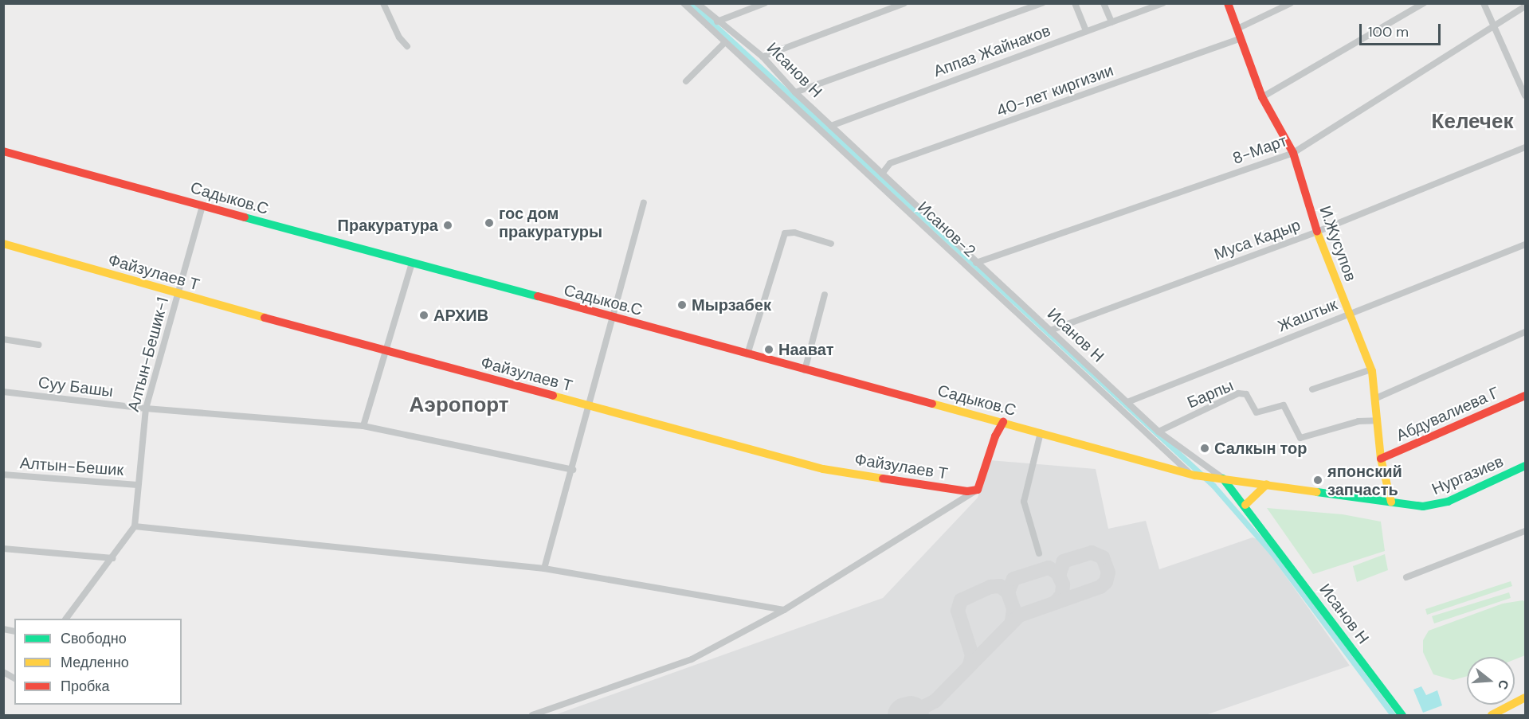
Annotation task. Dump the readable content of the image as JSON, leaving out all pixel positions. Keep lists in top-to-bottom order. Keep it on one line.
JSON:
{"streets":{"street":["Аппаз Жайнаков","Исанов Н","40-лет киргизии","8-Март","Садыков.С","Исанов-2","Муса Кадыр","И.Жусупов","Файзулаев Т","Жаштык","Алтын-Бешик-1","Суу Башы","Барпы","Абдувалиева Г","Алтын-Бешик","Нургазиев"]},"crossings":[["Аппаз Жайнаков","Исанов Н"],["Исанов Н","40-лет киргизии"],["Исанов Н","8-Март"],["Исанов Н","Садыков.С"],["Исанов Н","Муса Кадыр"],["Исанов Н","Жаштык"],["Исанов Н","Барпы"],["40-лет киргизии","И.Жусупов"],["8-Март","И.Жусупов"],["Садыков.С","Исанов-2"],["Садыков.С","Алтын-Бешик-1"],["Муса Кадыр","И.Жусупов"],["И.Жусупов","Жаштык"],["И.Жусупов","Барпы"],["И.Жусупов","Абдувалиева Г"],["И.Жусупов","Нургазиев"],["Файзулаев Т","Алтын-Бешик-1"],["Алтын-Бешик-1","Суу Башы"],["Алтын-Бешик-1","Алтын-Бешик"]],"districts":["Келечек","Аэропорт"],"places":["гос дом пракуратуры","Пракуратура","Мырзабек","АРХИВ","Наават","Салкын тор","японский запчасть"],"legend":["Свободно","Медленно","Пробка"],"scale_bar":"100 m","north":"right"}
